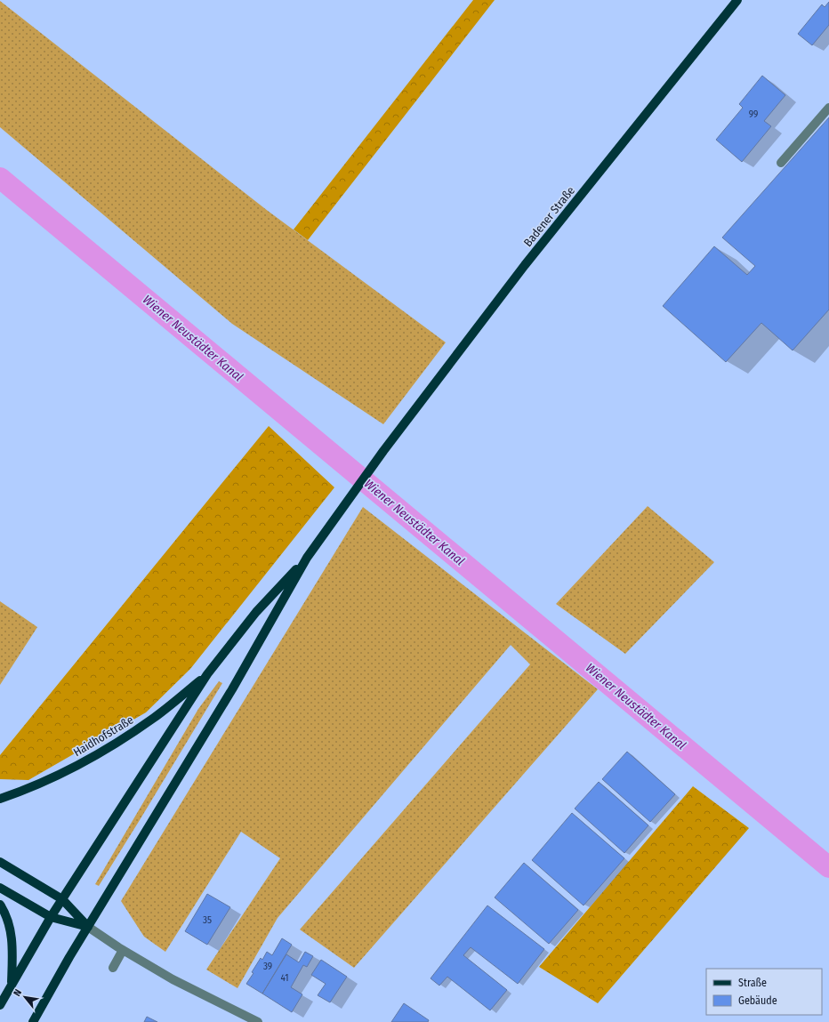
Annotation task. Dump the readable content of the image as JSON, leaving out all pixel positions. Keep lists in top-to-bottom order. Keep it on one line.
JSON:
{"streets":{"main road":["Badener Straße","Haidhofstraße"]},"water":["Wiener Neustädter Kanal"],"house_numbers":["99","35","39","41"],"legend":["Straße","Gebäude"],"north":"top left"}
